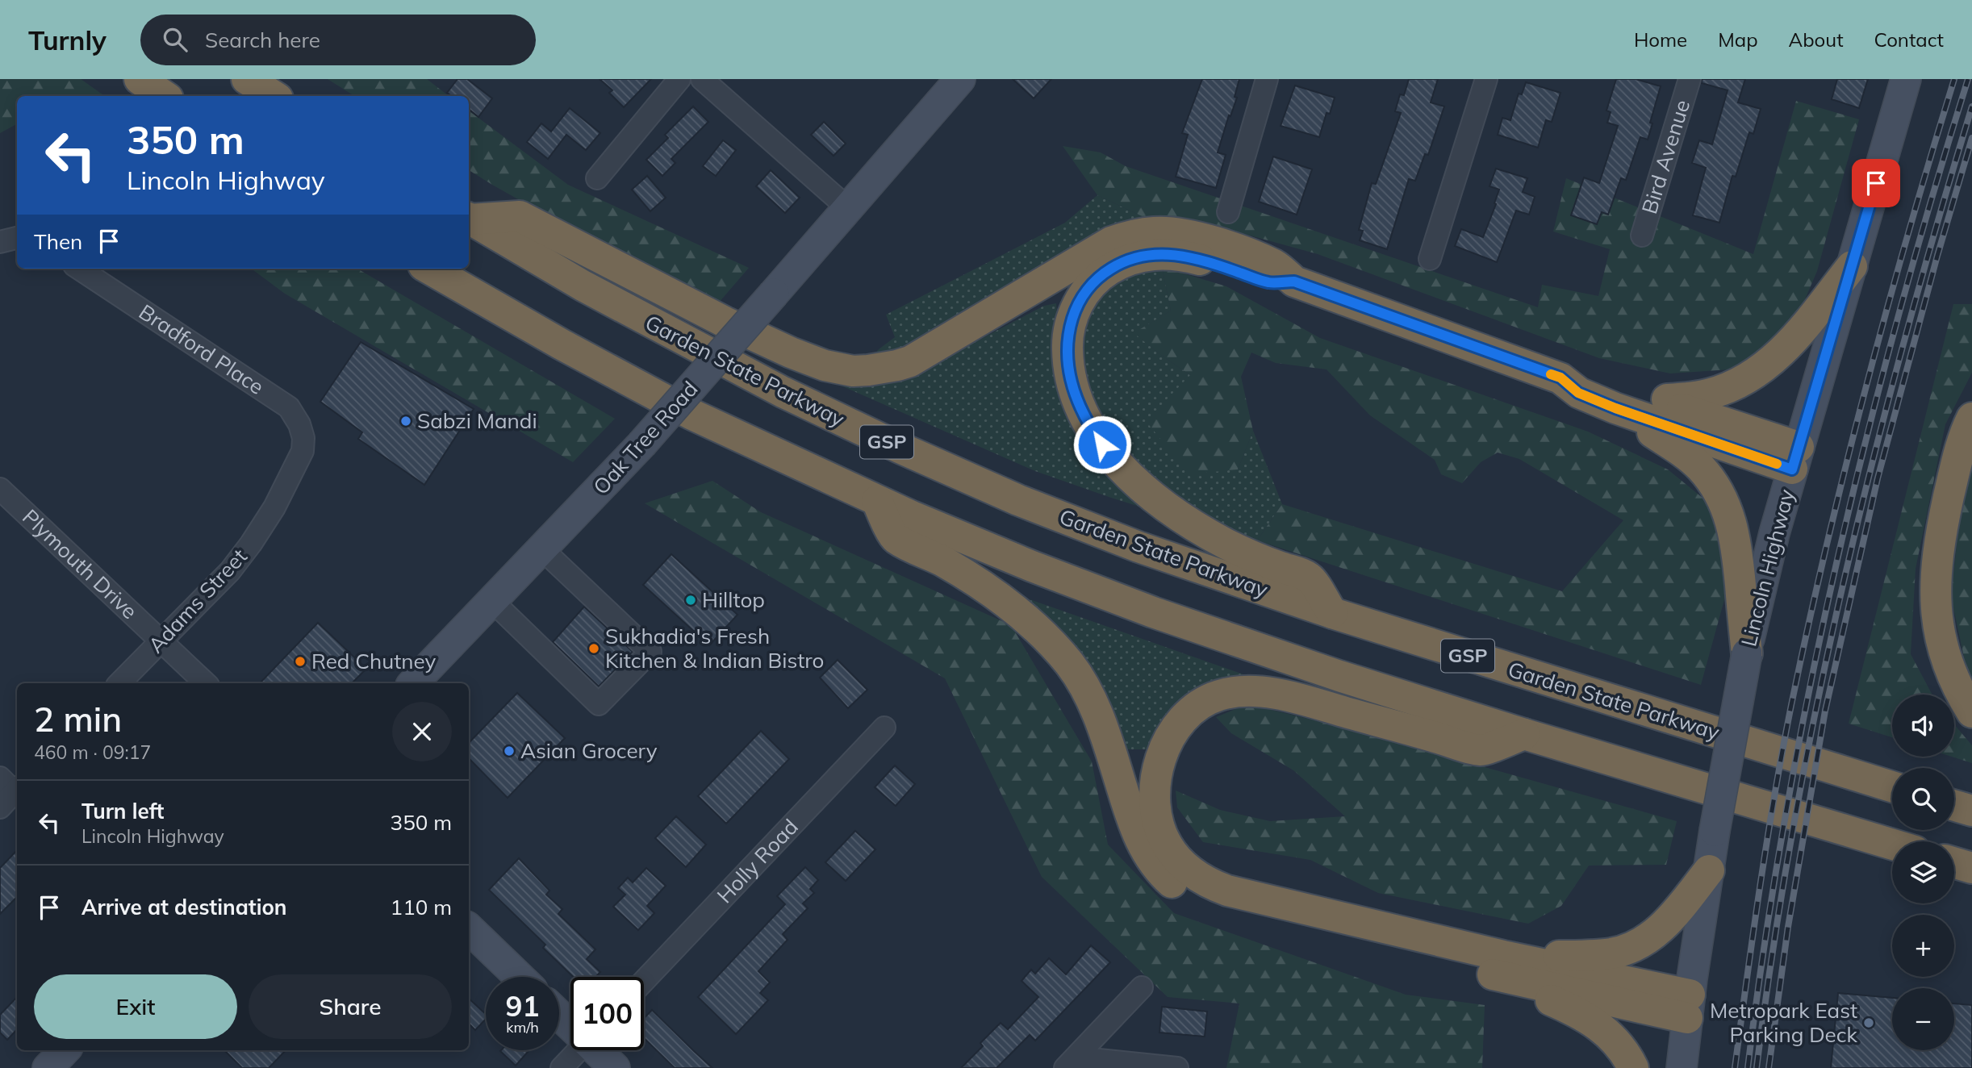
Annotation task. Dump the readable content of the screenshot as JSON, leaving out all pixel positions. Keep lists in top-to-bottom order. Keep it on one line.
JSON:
{"streets":{"highway":["Garden State Parkway","GSP"],"street":["Bird Avenue","Bradford Place","Oak Tree Road","Plymouth Drive","Lincoln Highway","Adams Street","Holly Road"]},"crossings":[["Bradford Place","Adams Street"],["Plymouth Drive","Adams Street"]],"places":["Sabzi Mandi","Hilltop","Sukhadia's Fresh Kitchen & Indian Bistro","Red Chutney","Asian Grocery","Metropark East Parking Deck"],"page":{"header":"Turnly","search":"Search here","nav":["Home","Map","About","Contact"],"turn":["350 m","Lincoln Highway"],"then":"Then","heading":["2 min","460 m · 09:17"],"map_buttons":["+","−"],"list":[{"name":"Turn left","note":"Lincoln Highway","value":"350 m"},{"name":"Arrive at destination","value":"110 m"}],"buttons":["Exit","Share"],"speed":"91 km/h","limit":"100"}}
